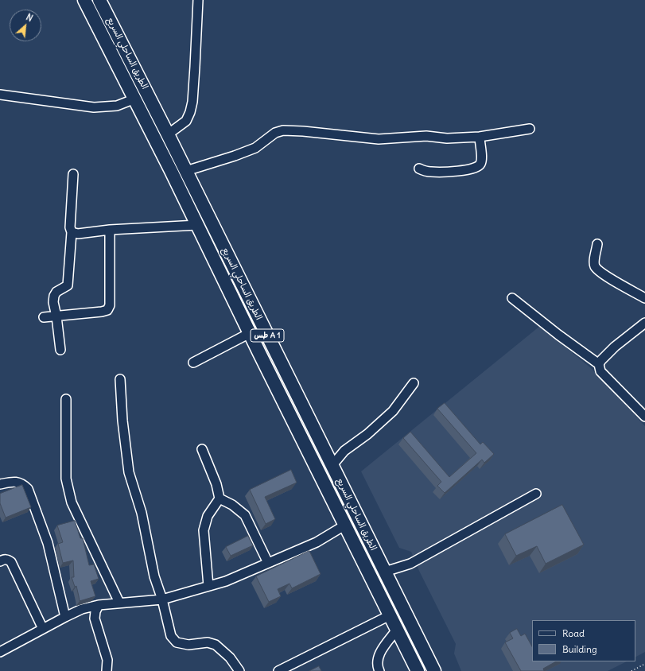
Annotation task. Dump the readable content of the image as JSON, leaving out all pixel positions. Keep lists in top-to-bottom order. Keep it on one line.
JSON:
{"streets":{"highway":["الطريق الساحلي السريع","طس A 1"]},"legend":["Road","Building"],"north":"top right"}
